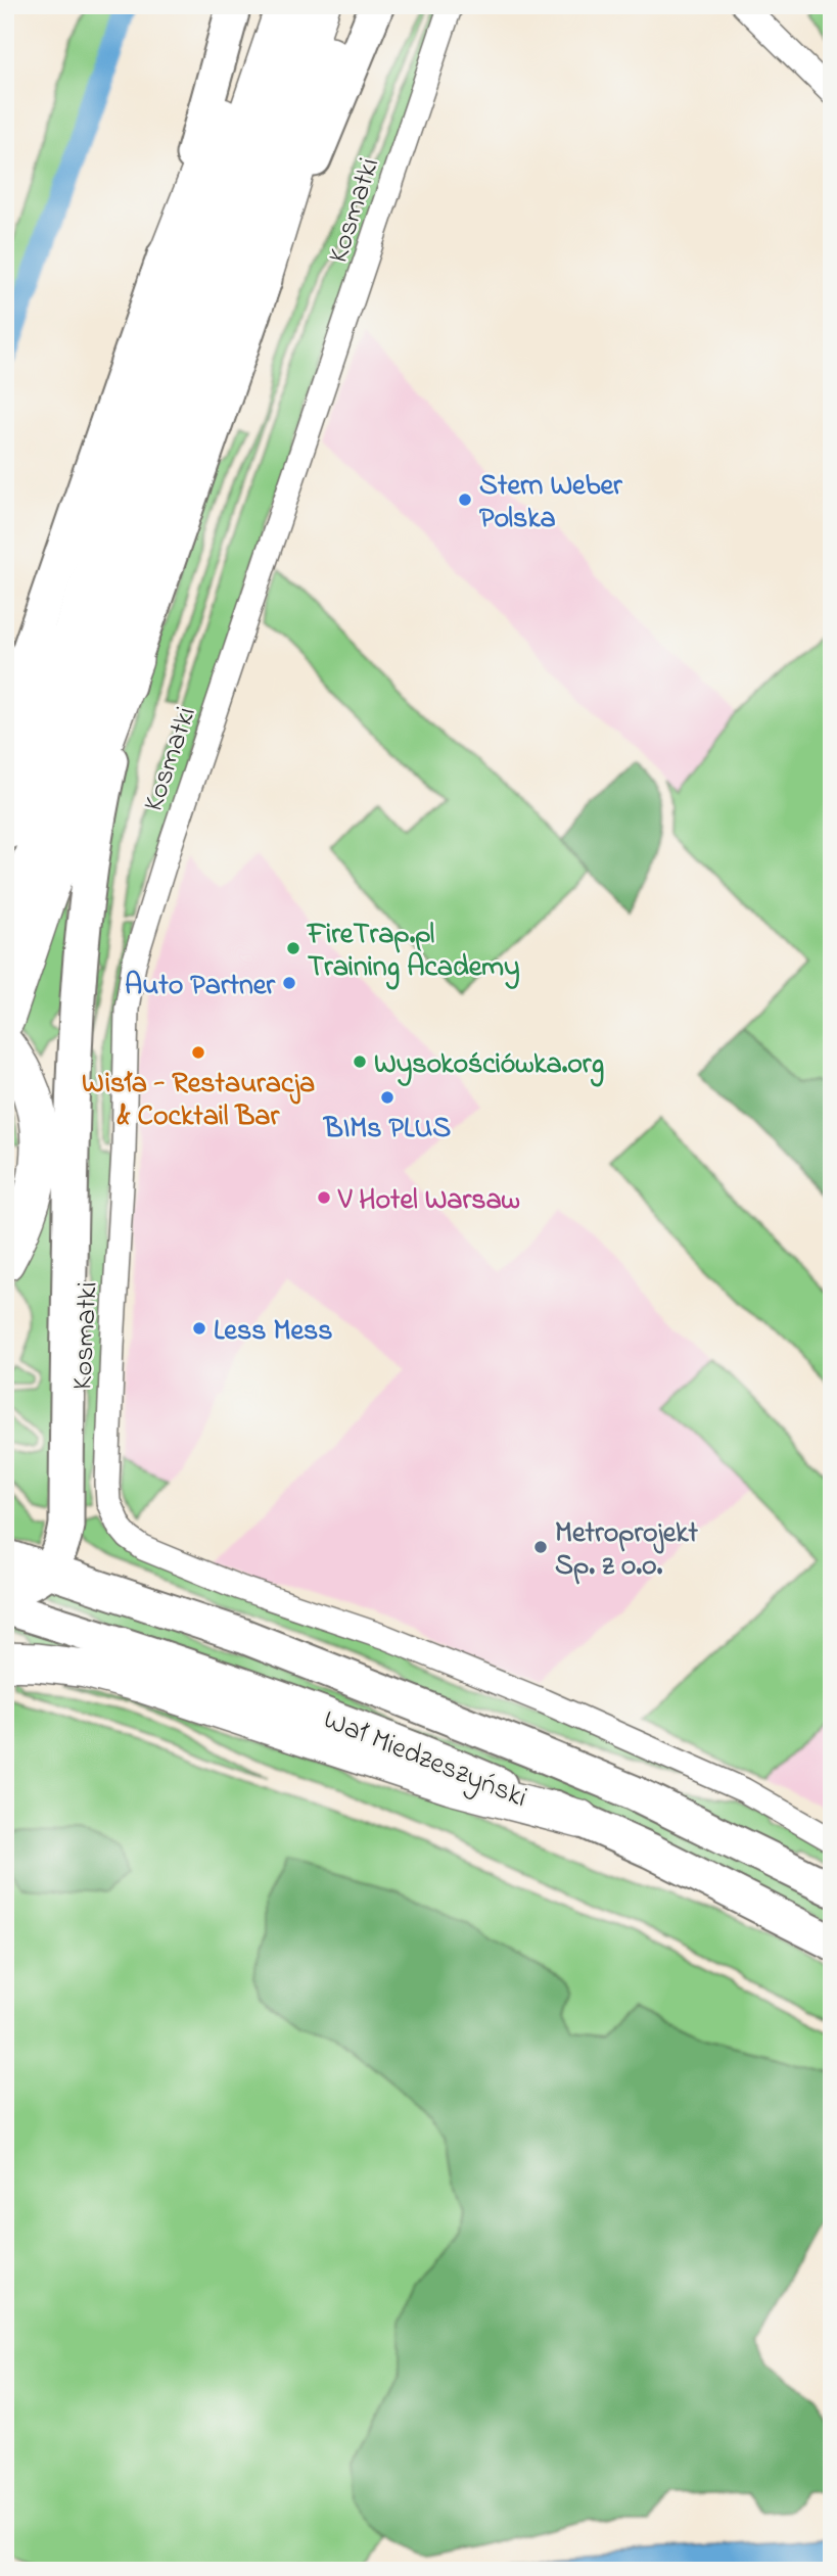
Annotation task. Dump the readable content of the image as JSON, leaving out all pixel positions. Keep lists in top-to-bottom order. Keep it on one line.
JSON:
{"streets":{"main road":["Wał Miedzeszyński"],"street":["Kosmatki"]},"places":["Stern Weber Polska","FireTrap.pl Training Academy","Auto Partner","Wisła - Restauracja & Cocktail Bar","Wysokościówka.org","BIMs PLUS","V Hotel Warsaw","Less Mess","Metroprojekt Sp. z o.o."]}
